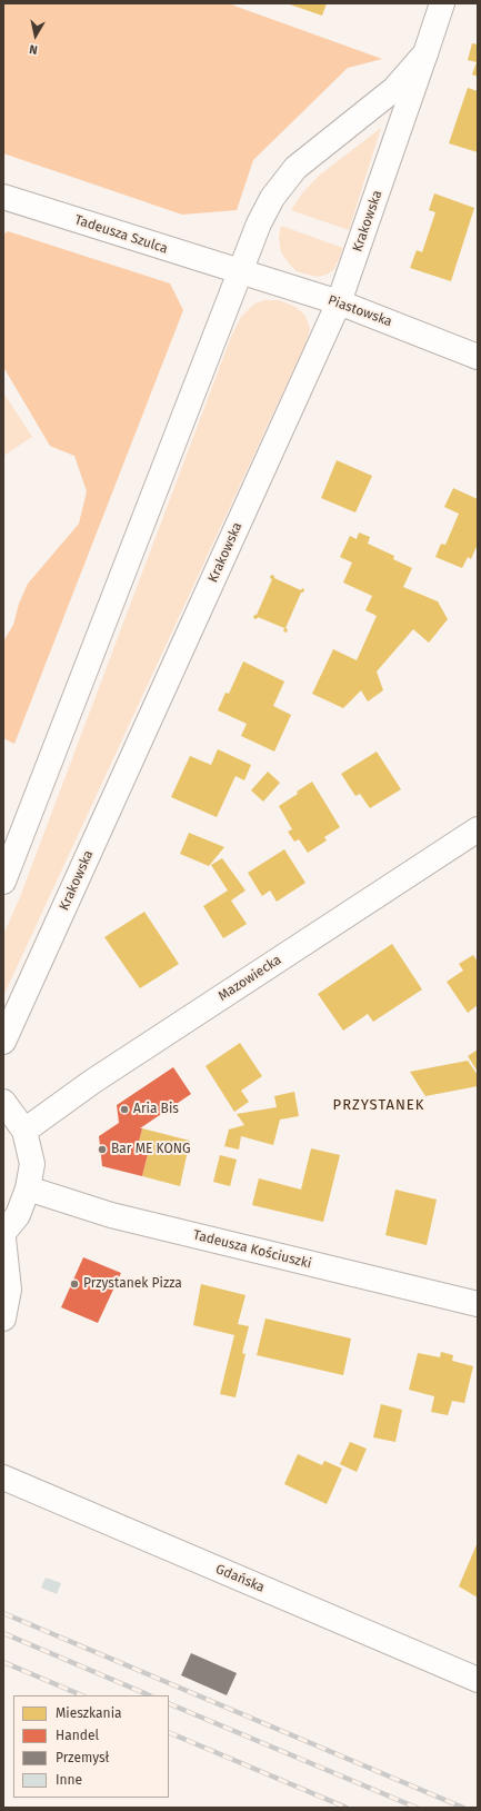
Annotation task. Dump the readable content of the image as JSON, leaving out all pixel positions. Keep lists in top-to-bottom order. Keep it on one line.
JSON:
{"streets":{"street":["Krakowska","Tadeusza Szulca","Piastowska","Mazowiecka","Tadeusza Kościuszki","Gdańska"]},"crossings":[["Krakowska","Tadeusza Szulca"],["Krakowska","Piastowska"],["Tadeusza Szulca","Piastowska"]],"districts":["PRZYSTANEK"],"places":["Aria Bis","Bar ME KONG","Przystanek Pizza"],"legend":["Mieszkania","Handel","Przemysł","Inne"],"north":"bottom"}
